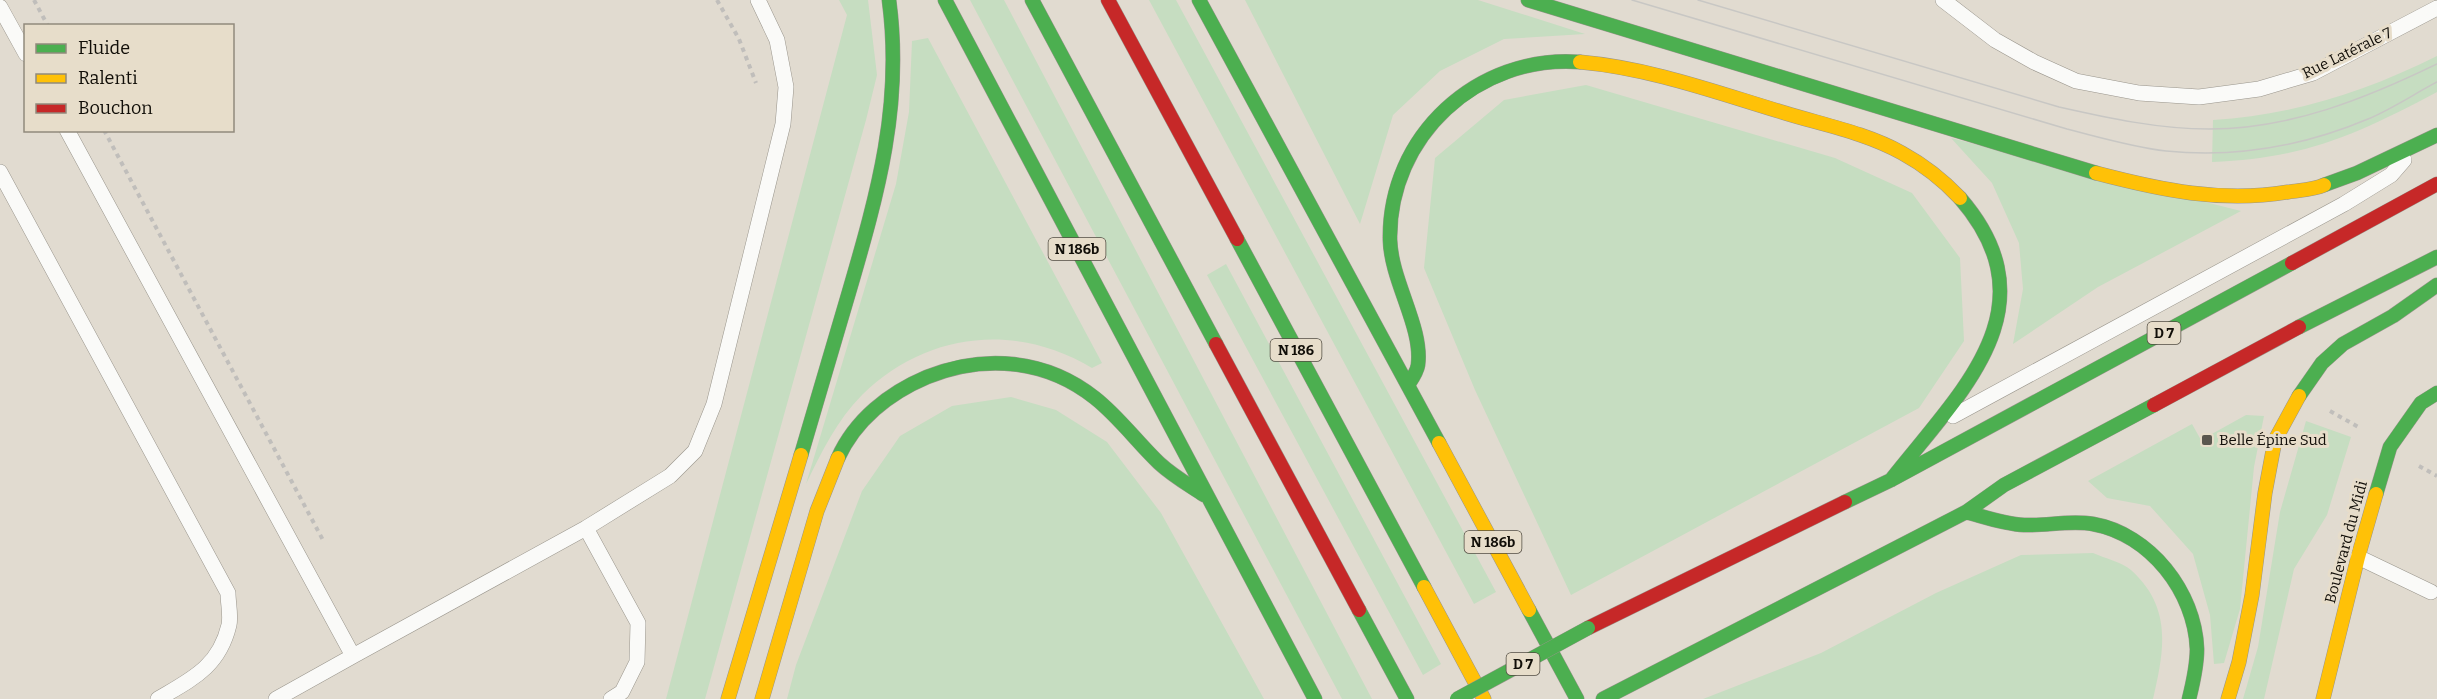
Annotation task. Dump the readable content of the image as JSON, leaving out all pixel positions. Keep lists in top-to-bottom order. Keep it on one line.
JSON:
{"streets":{"main road":["N 186b","D 7","N 186","Boulevard du Midi"],"lane":["Rue Latérale 7"]},"places":{"transit":["Belle Épine Sud"]},"legend":["Fluide","Ralenti","Bouchon"]}
